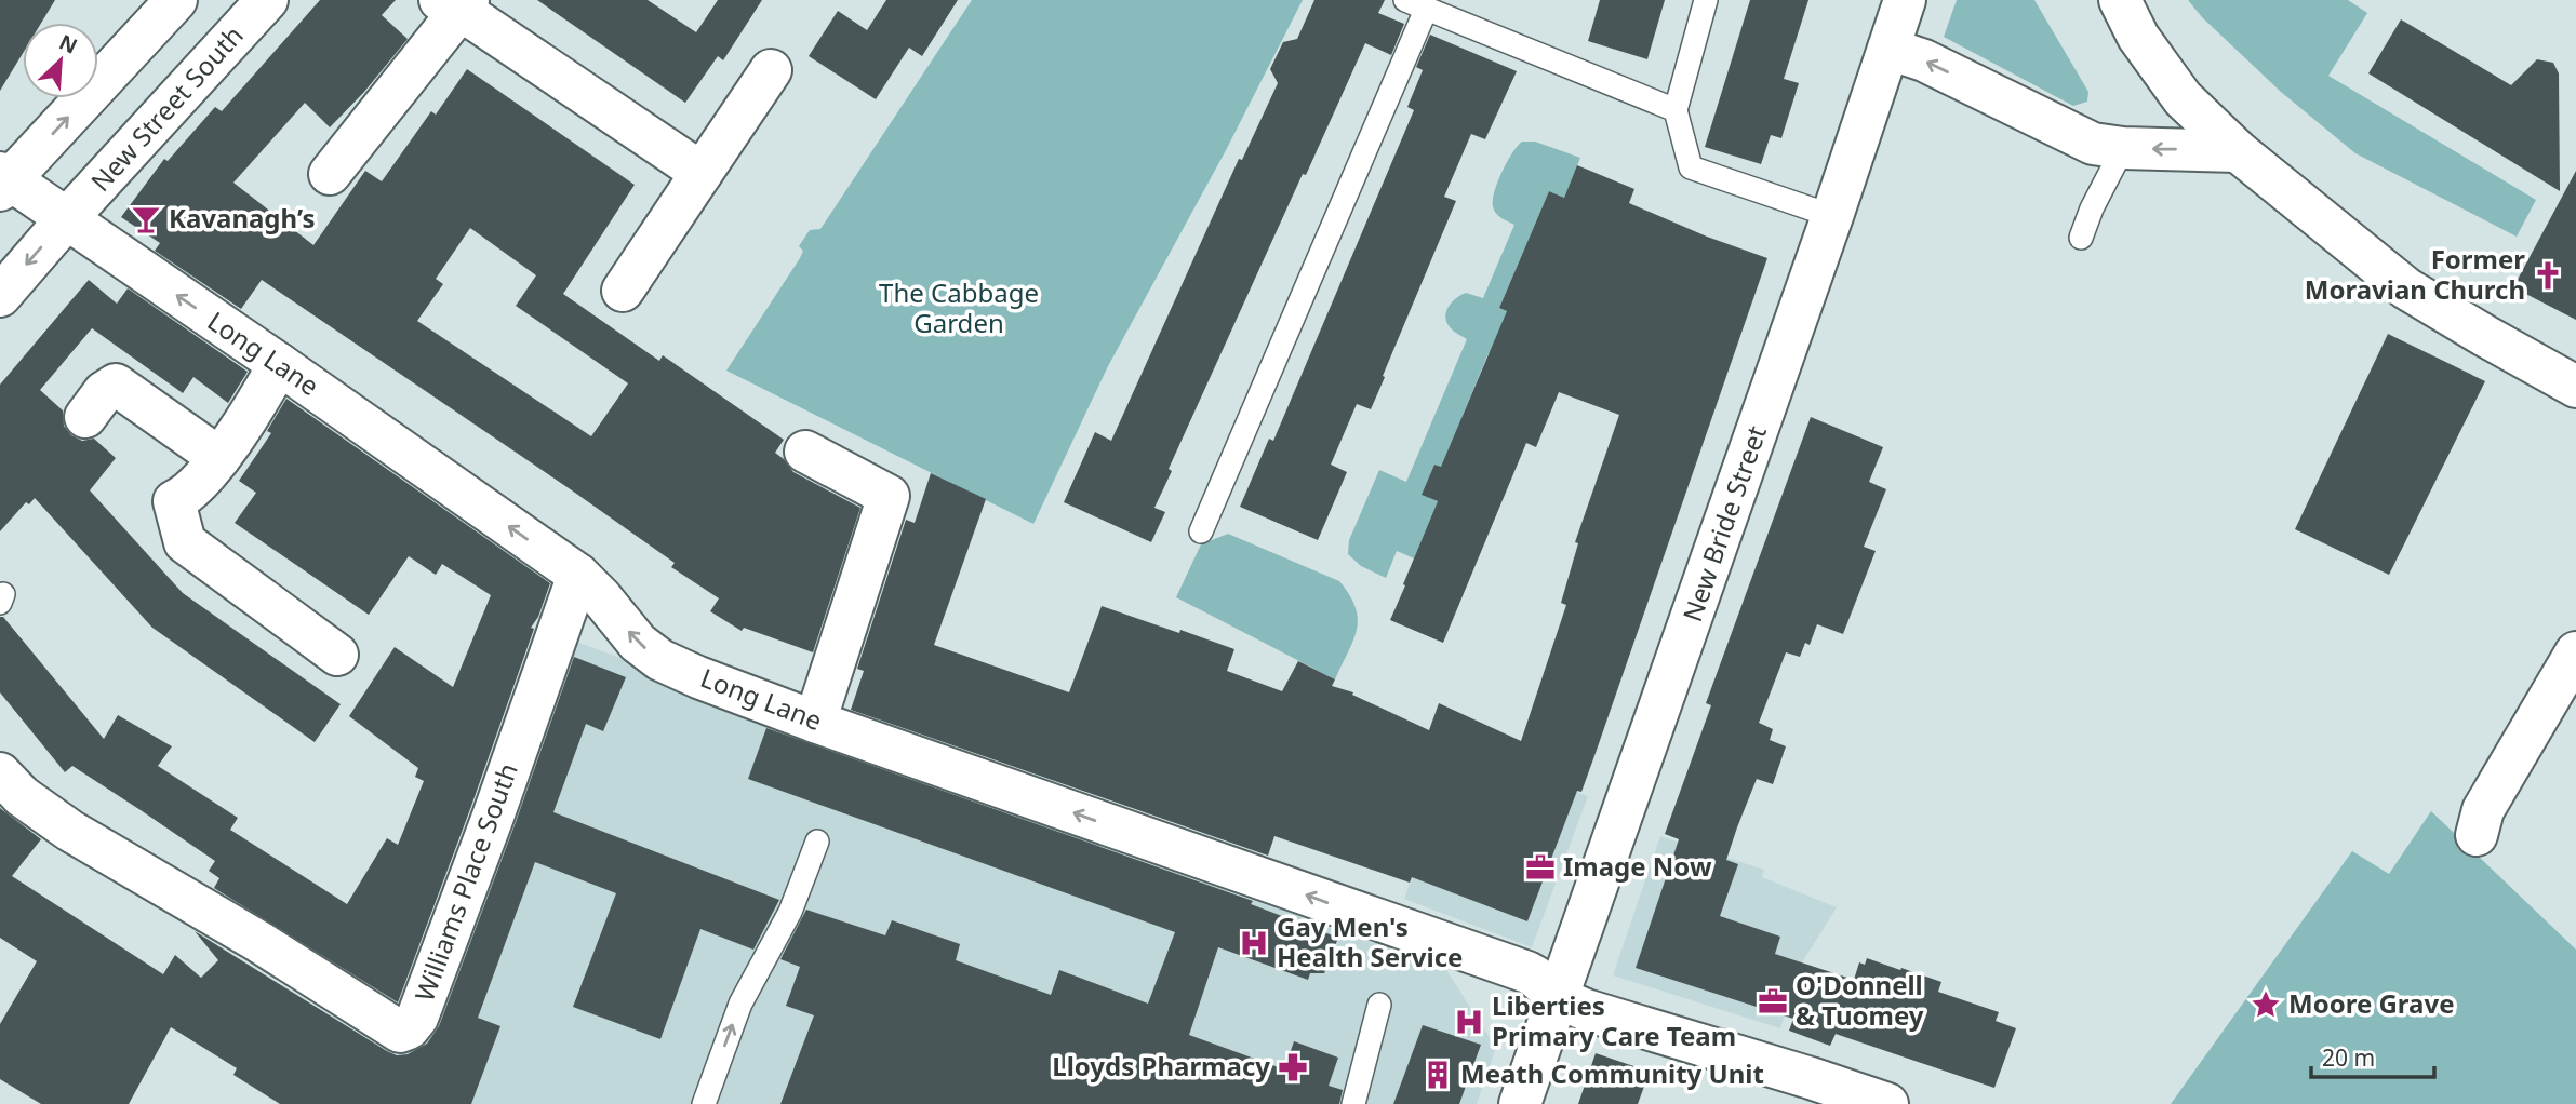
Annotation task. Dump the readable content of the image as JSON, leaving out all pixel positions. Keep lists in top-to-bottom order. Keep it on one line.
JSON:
{"streets":{"street":["New Street South","Long Lane","New Bride Street","Williams Place South"]},"crossings":[["New Street South","Long Lane"],["Long Lane","New Bride Street"],["Long Lane","Williams Place South"]],"one_way":["Long Lane"],"parks":["The Cabbage Garden"],"places":{"bar":["Kavanagh’s"],"church":["Former Moravian Church"],"office":["Image Now","O'Donnell & Tuomey"],"hospital":["Gay Men's Health Service","Liberties Primary Care Team"],"place":["Moore Grave"],"pharmacy":["Lloyds Pharmacy"],"building":["Meath Community Unit"]},"scale_bar":"20 m","north":"top right"}
